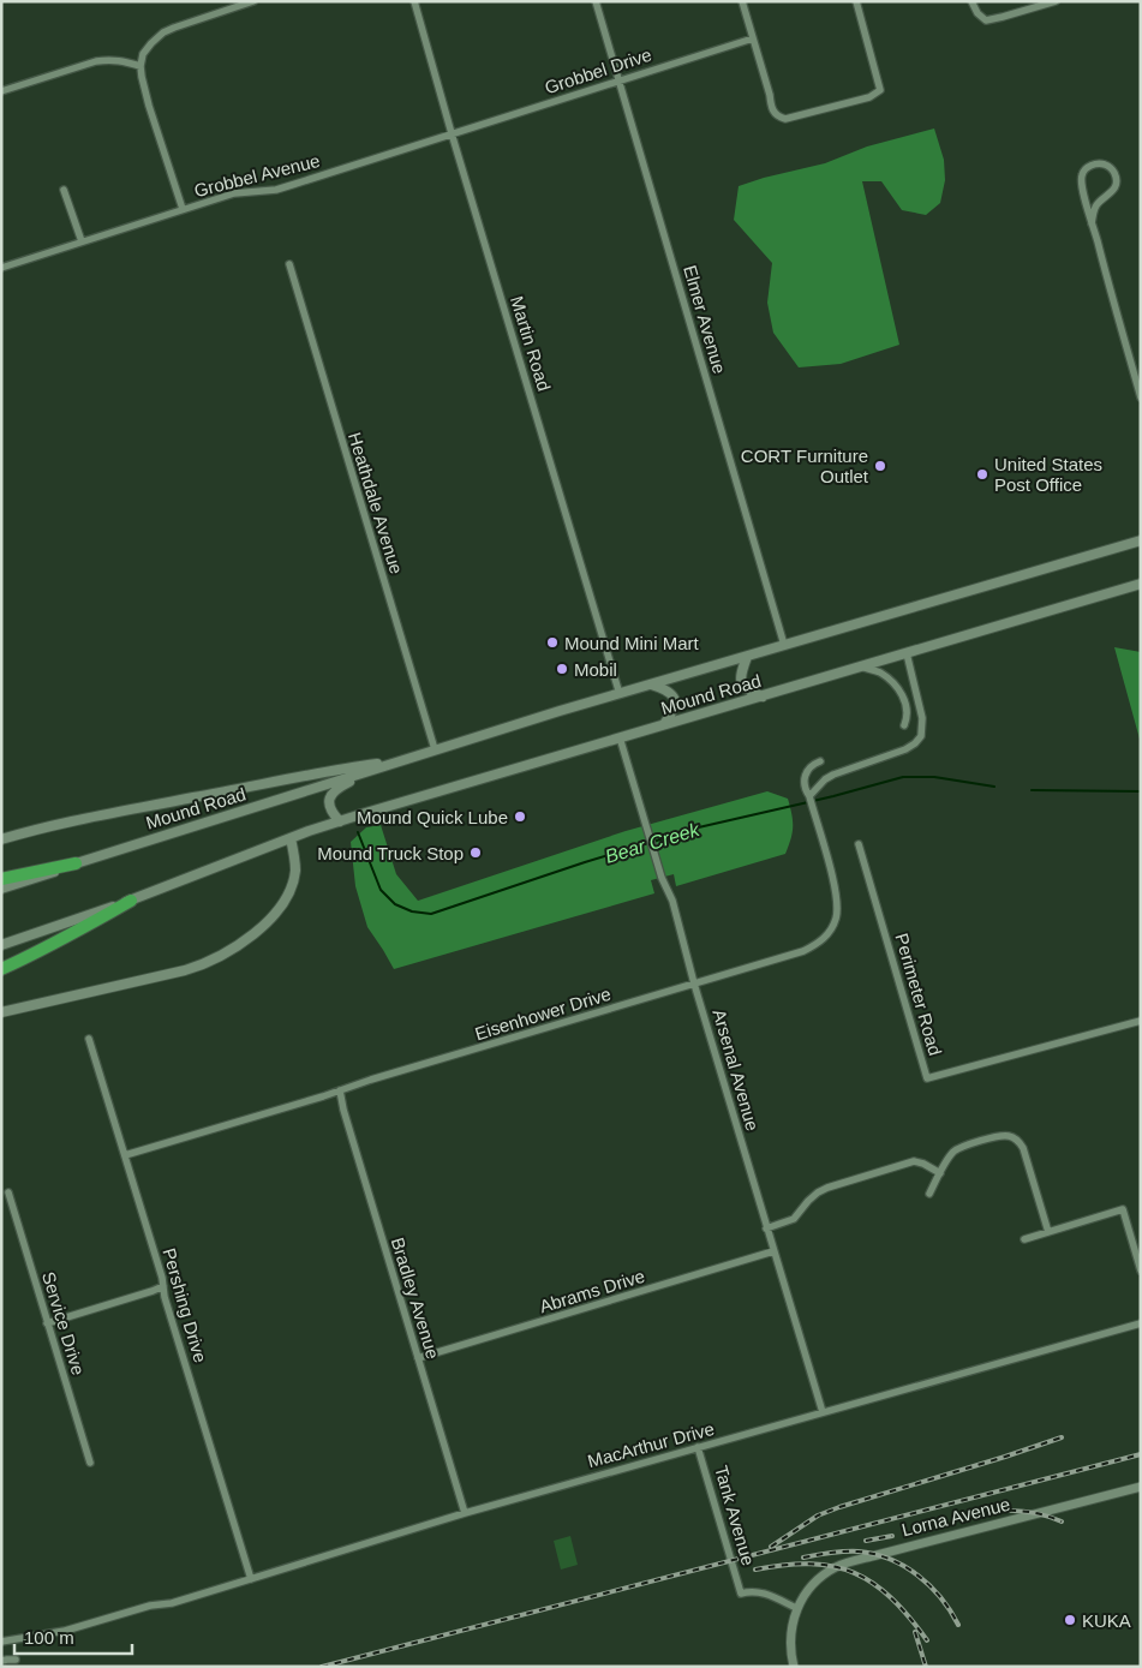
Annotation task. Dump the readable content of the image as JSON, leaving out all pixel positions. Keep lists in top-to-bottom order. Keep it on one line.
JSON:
{"streets":{"main road":["Mound Road"],"street":["Grobbel Drive","Grobbel Avenue","Elmer Avenue","Martin Road","Heathdale Avenue","Perimeter Road","Eisenhower Drive","Arsenal Avenue","Abrams Drive","Bradley Avenue","Pershing Drive","Service Drive","MacArthur Drive","Tank Avenue","Lorna Avenue"]},"crossings":[["Grobbel Drive","Grobbel Avenue"],["Grobbel Drive","Elmer Avenue"],["Grobbel Drive","Martin Road"],["Grobbel Avenue","Martin Road"],["Elmer Avenue","Mound Road"],["Martin Road","Mound Road"],["Heathdale Avenue","Mound Road"],["Mound Road","Arsenal Avenue"],["Eisenhower Drive","Arsenal Avenue"],["Eisenhower Drive","Bradley Avenue"],["Eisenhower Drive","Pershing Drive"],["Arsenal Avenue","Abrams Drive"],["Arsenal Avenue","MacArthur Drive"],["Abrams Drive","Bradley Avenue"],["Bradley Avenue","MacArthur Drive"],["Pershing Drive","MacArthur Drive"],["MacArthur Drive","Tank Avenue"],["Tank Avenue","Lorna Avenue"]],"water":["Bear Creek"],"places":["CORT Furniture Outlet","United States Post Office","Mound Mini Mart","Mobil","Mound Quick Lube","Mound Truck Stop","KUKA"],"scale_bar":"100 m"}
